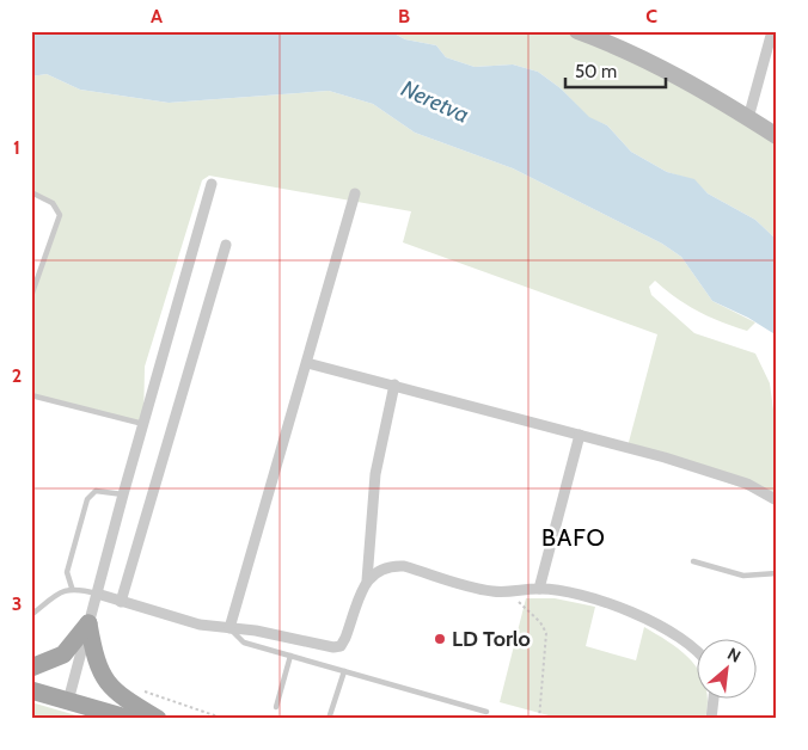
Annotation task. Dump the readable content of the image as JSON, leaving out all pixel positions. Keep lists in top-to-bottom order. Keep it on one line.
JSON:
{"districts":["BAFO"],"water":["Neretva"],"places":["LD Torlo"],"scale_bar":"50 m","north":"top right","grid":{"columns":["A","B","C"],"rows":["1","2","3"]}}
